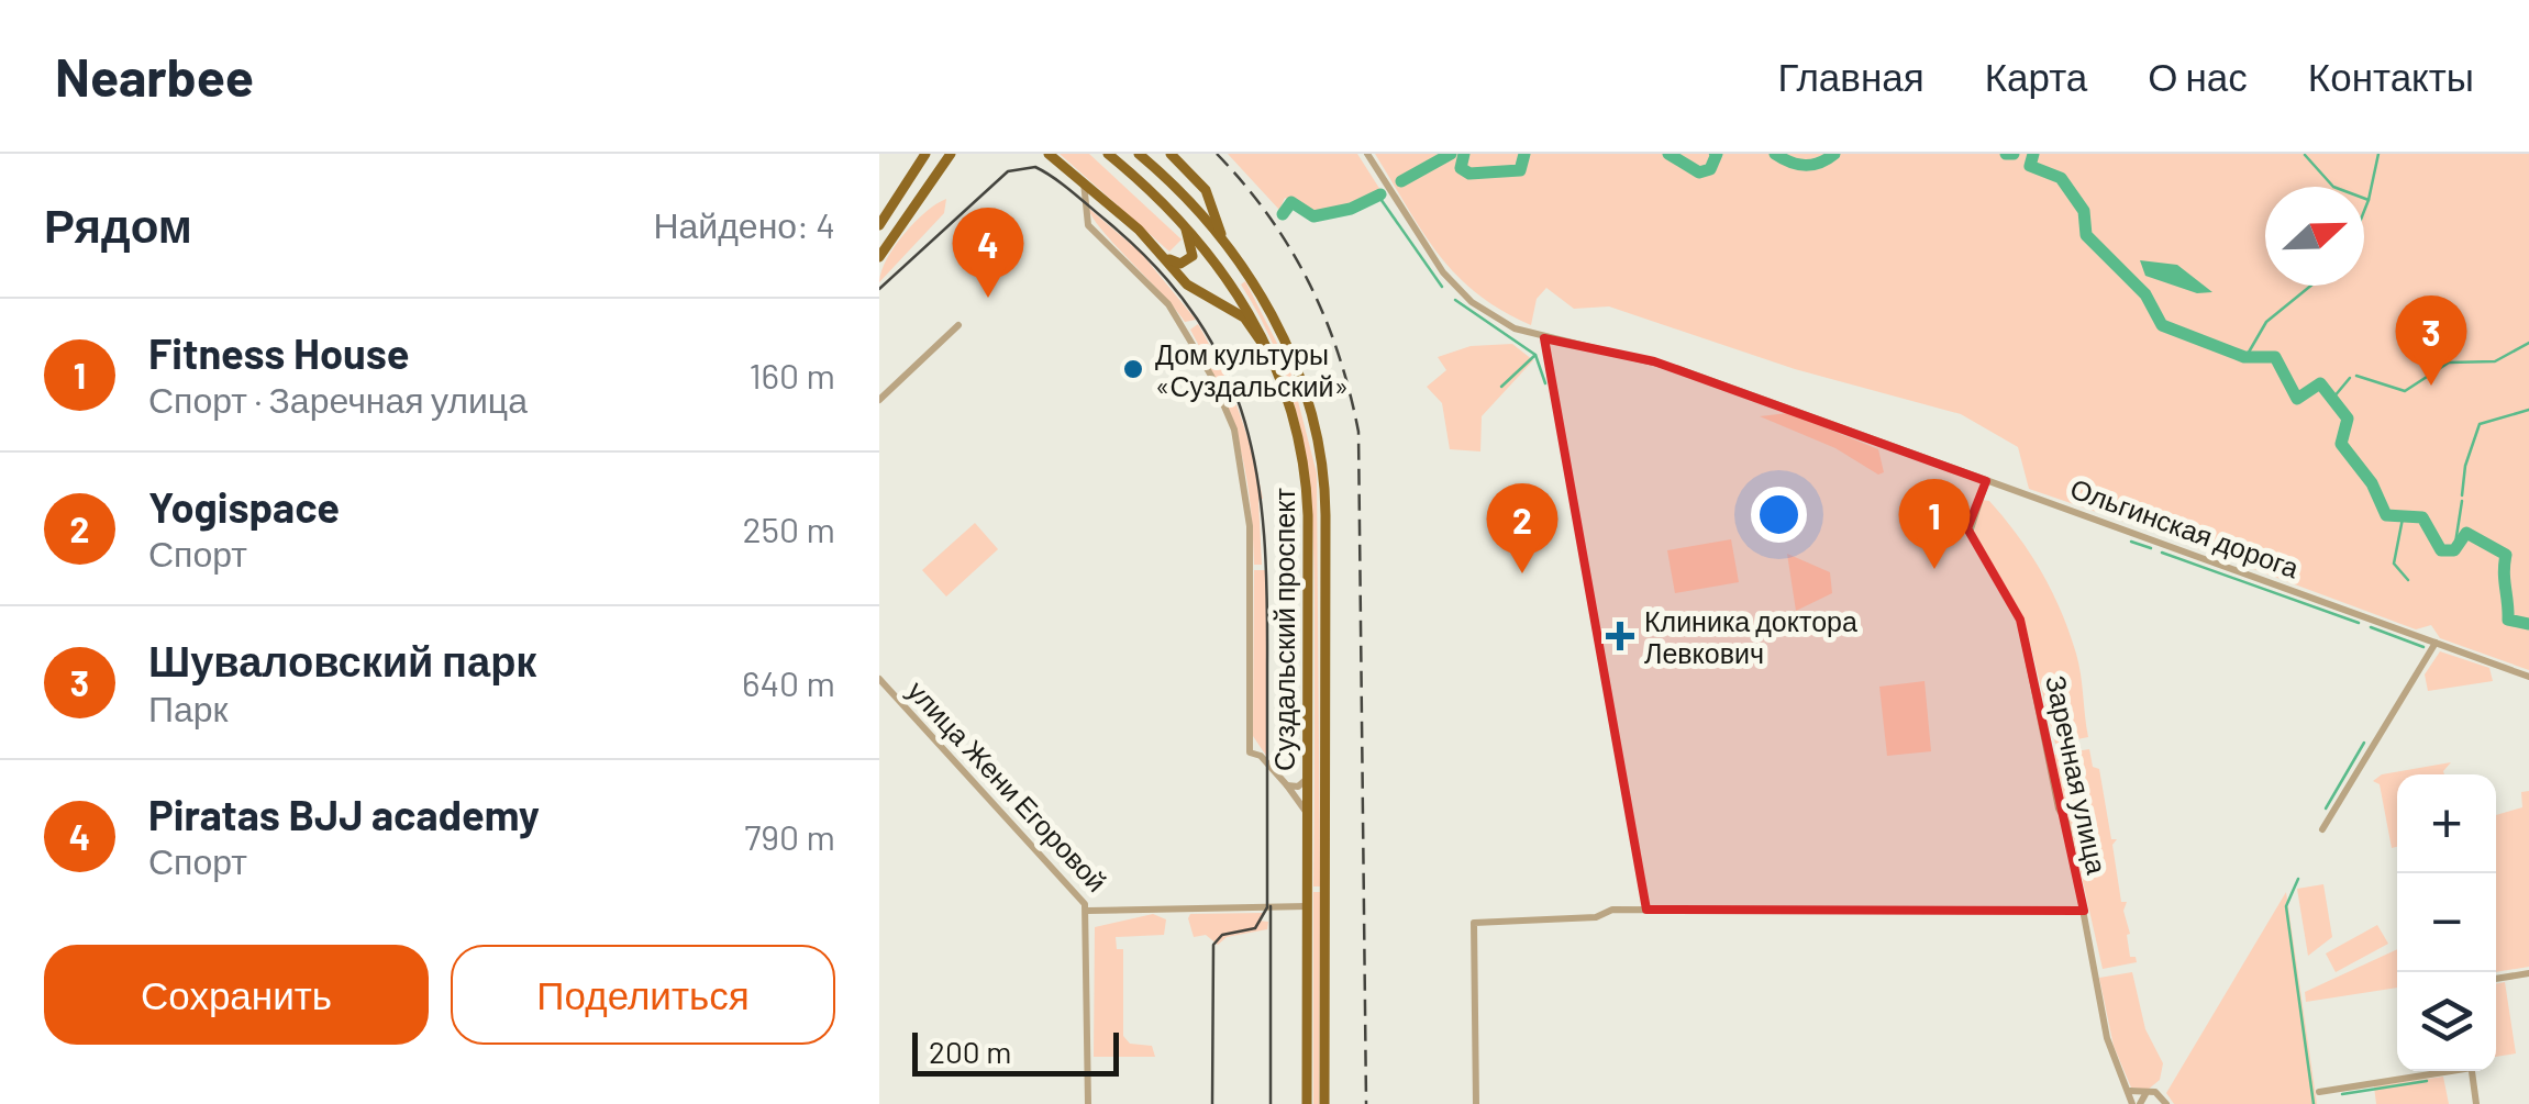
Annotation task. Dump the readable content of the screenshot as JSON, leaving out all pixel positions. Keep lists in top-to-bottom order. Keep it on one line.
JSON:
{"streets":{"main road":["Суздальский проспект"],"street":["Ольгинская дорога","Заречная улица","улица Жени Егоровой"]},"crossings":[["Ольгинская дорога","Заречная улица"],["Суздальский проспект","улица Жени Егоровой"]],"places":{"other":["Дом культуры «Суздальский»"],"health":["Клиника доктора Левкович"]},"scale_bar":"200 m","north":"right","page":{"header":"Nearbee","nav":["Главная","Карта","О нас","Контакты"],"heading":["Рядом","Найдено: 4"],"pins":["4","3","1","2"],"list":[{"mark":"1","name":"Fitness House","note":"Спорт · Заречная улица","value":"160 m"},{"mark":"2","name":"Yogispace","note":"Спорт","value":"250 m"},{"mark":"3","name":"Шуваловский парк","note":"Парк","value":"640 m"},{"mark":"4","name":"Piratas BJJ academy","note":"Спорт","value":"790 m"}],"map_buttons":["+","−"],"buttons":["Сохранить","Поделиться"],"scale":"200 m"}}
